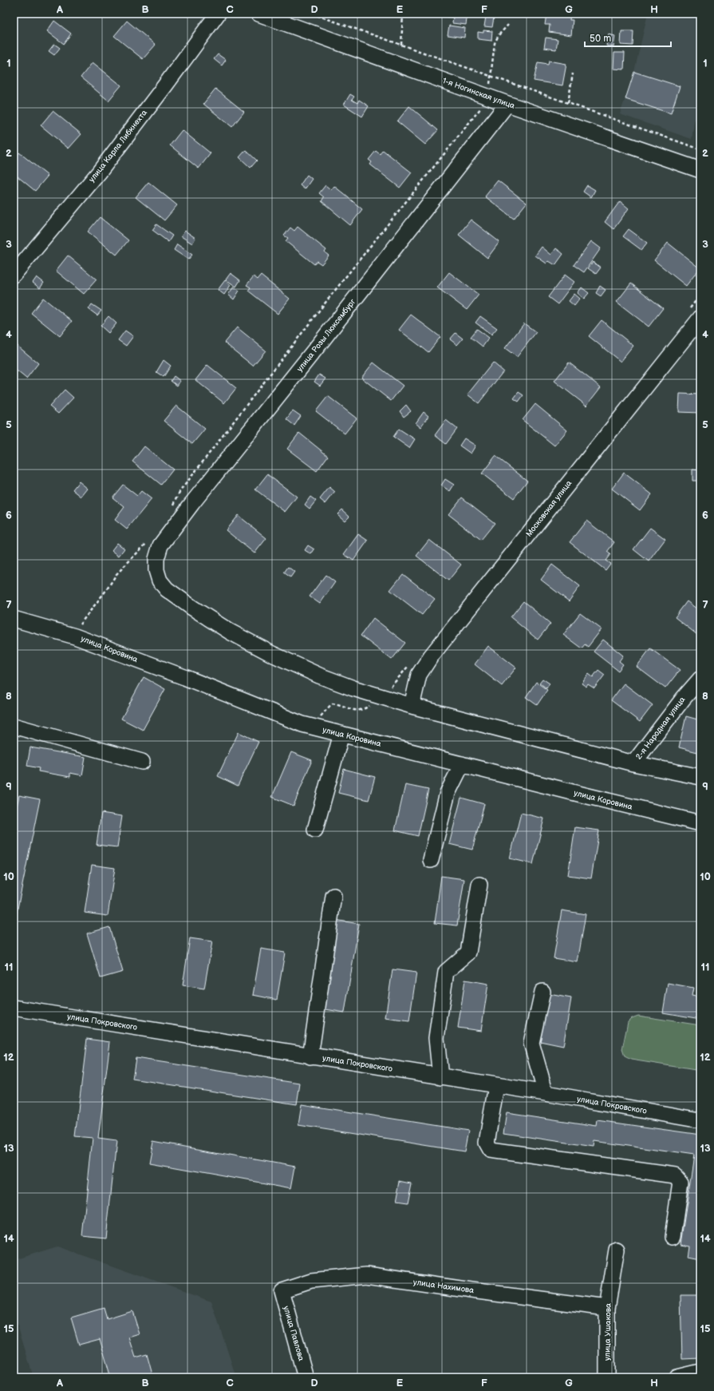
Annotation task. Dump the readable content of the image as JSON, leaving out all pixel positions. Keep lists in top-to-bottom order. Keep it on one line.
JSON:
{"streets":{"street":["1-я Ногинская улица","улица Карла Либкнехта","улица Розы Люксембург","Московская улица","улица Коровина","2-я Народная улица","улица Покровского","улица Нахимова","улица Ушакова","улица Павлова"]},"crossings":[["1-я Ногинская улица","улица Розы Люксембург"],["улица Нахимова","улица Ушакова"],["улица Нахимова","улица Павлова"]],"scale_bar":"50 m","grid":{"columns":["A","B","C","D","E","F","G","H"],"rows":["1","2","3","4","5","6","7","8","9","10","11","12","13","14","15"]}}
